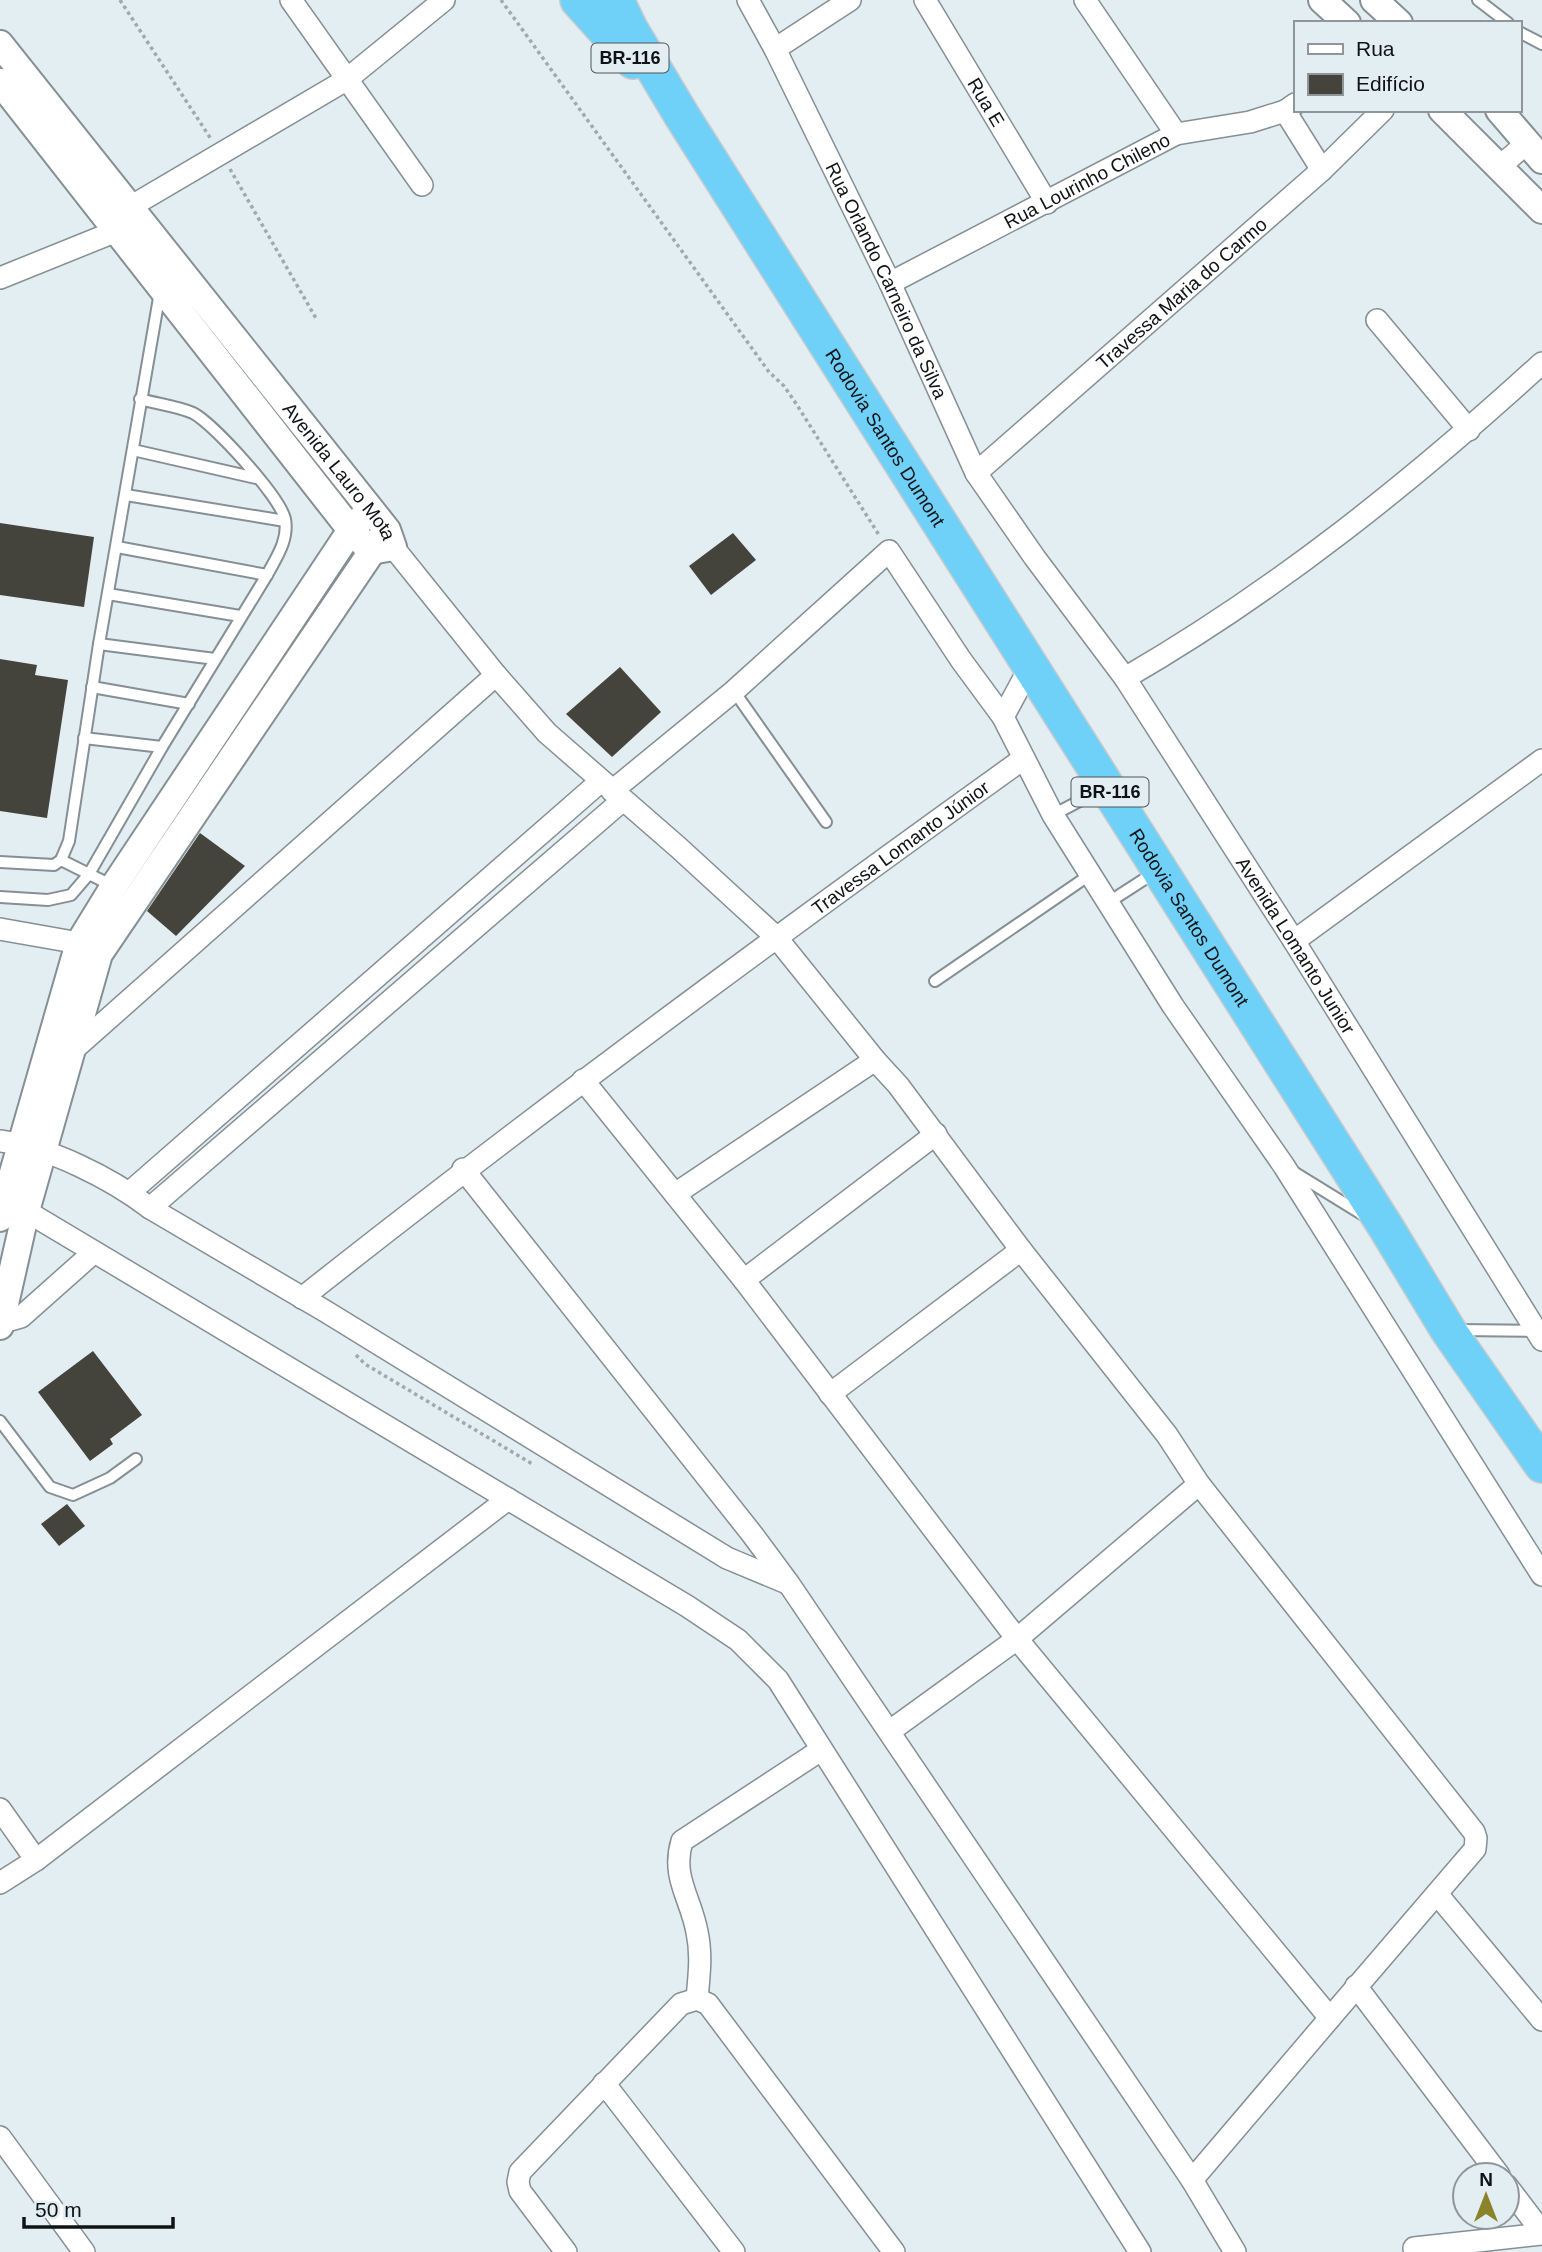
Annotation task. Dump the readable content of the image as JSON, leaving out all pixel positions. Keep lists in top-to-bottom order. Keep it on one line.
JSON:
{"streets":{"highway":["BR-116","Rodovia Santos Dumont"],"street":["Rua E","Rua Lourinho Chileno","Rua Orlando Carneiro da Silva","Travessa Maria do Carmo","Avenida Lauro Mota","Travessa Lomanto Júnior","Avenida Lomanto Junior"]},"crossings":[["Rua E","Rua Lourinho Chileno"],["Rua Lourinho Chileno","Rua Orlando Carneiro da Silva"],["Rua Orlando Carneiro da Silva","Travessa Maria do Carmo"],["Rua Orlando Carneiro da Silva","Avenida Lomanto Junior"]],"legend":["Rua","Edifício"],"scale_bar":"50 m","north":"top"}
